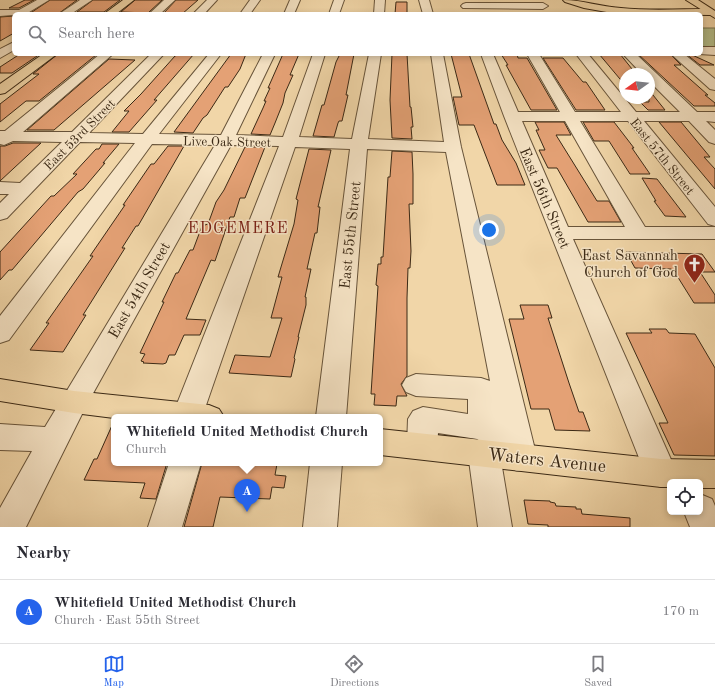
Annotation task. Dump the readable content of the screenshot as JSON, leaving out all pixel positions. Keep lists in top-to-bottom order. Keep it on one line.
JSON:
{"streets":{"main road":["Waters Avenue"],"street":["East 53rd Street","Live Oak Street","East 57th Street","East 56th Street","East 55th Street","East 54th Street"]},"crossings":[["East 53rd Street","Live Oak Street"],["Live Oak Street","East 55th Street"],["Live Oak Street","East 54th Street"],["East 56th Street","Waters Avenue"]],"districts":["EDGEMERE"],"places":{"church":["East Savannah Church of God"]},"north":"left","page":{"search":"Search here","popup":["Whitefield United Methodist Church","Church"],"pins":"A","heading":"Nearby","list":[{"mark":"A","name":"Whitefield United Methodist Church","note":"Church · East 55th Street","value":"170 m"}],"nav":["Map","Directions","Saved"]}}
